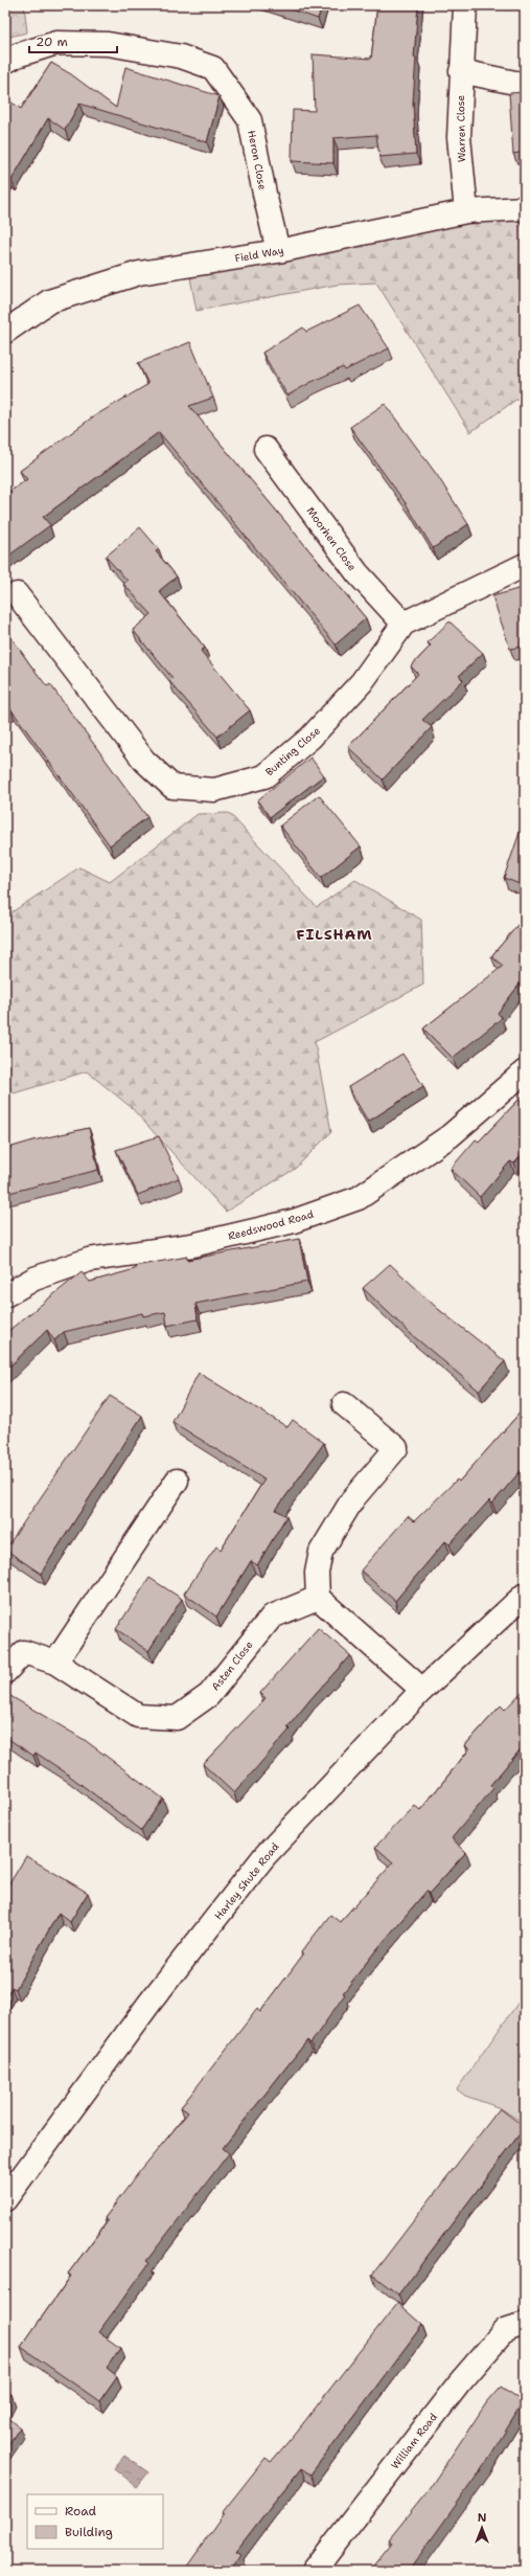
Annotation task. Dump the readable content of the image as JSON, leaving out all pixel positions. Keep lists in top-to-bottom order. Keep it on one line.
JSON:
{"streets":{"street":["Warren Close","Heron Close","Field Way","Moorhen Close","Bunting Close","Reedswood Road","Asten Close","Harley Shute Road","William Road"]},"crossings":[["Warren Close","Field Way"],["Heron Close","Field Way"],["Moorhen Close","Bunting Close"]],"districts":["FILSHAM"],"legend":["Road","Building"],"scale_bar":"20 m","north":"top"}
